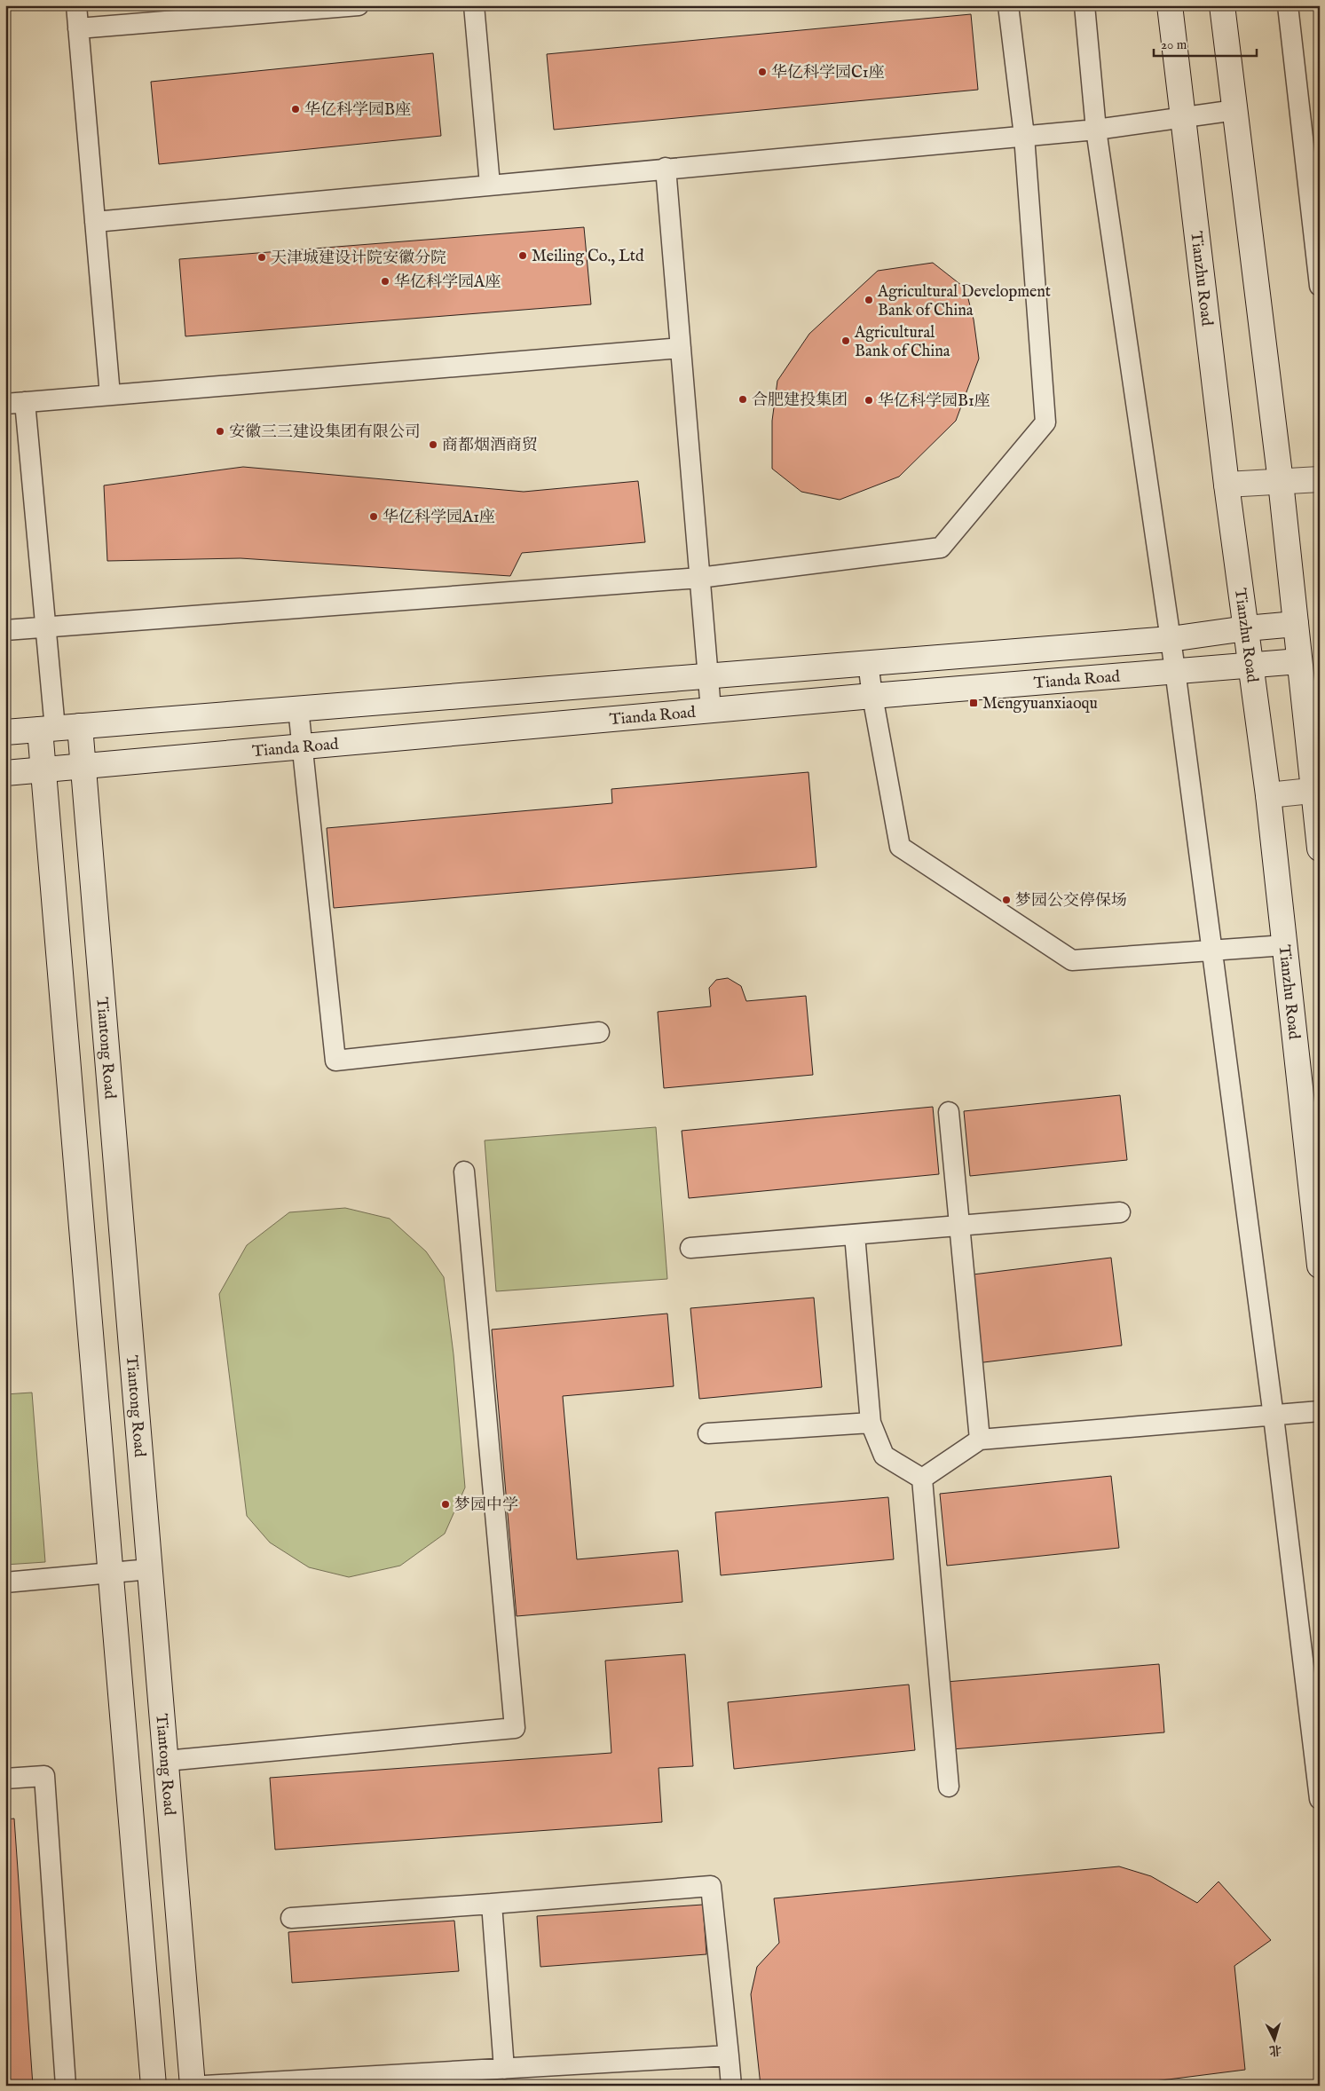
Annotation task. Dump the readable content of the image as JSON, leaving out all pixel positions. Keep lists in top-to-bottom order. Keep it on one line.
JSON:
{"streets":{"street":["Tianzhu Road","Tianda Road","Tiantong Road"]},"crossings":[["Tianzhu Road","Tianda Road"],["Tianda Road","Tiantong Road"]],"places":{"other":["华亿科学园C1座","华亿科学园B座","Meiling Co., Ltd","天津城建设计院安徽分院","华亿科学园A座","Agricultural Development Bank of China","Agricultural Bank of China","合肥建投集团","华亿科学园B1座","安徽三三建设集团有限公司","商都烟酒商贸","华亿科学园A1座","梦园公交停保场","梦园中学"],"transit":["Mengyuanxiaoqu"]},"scale_bar":"20 m","north":"bottom"}
